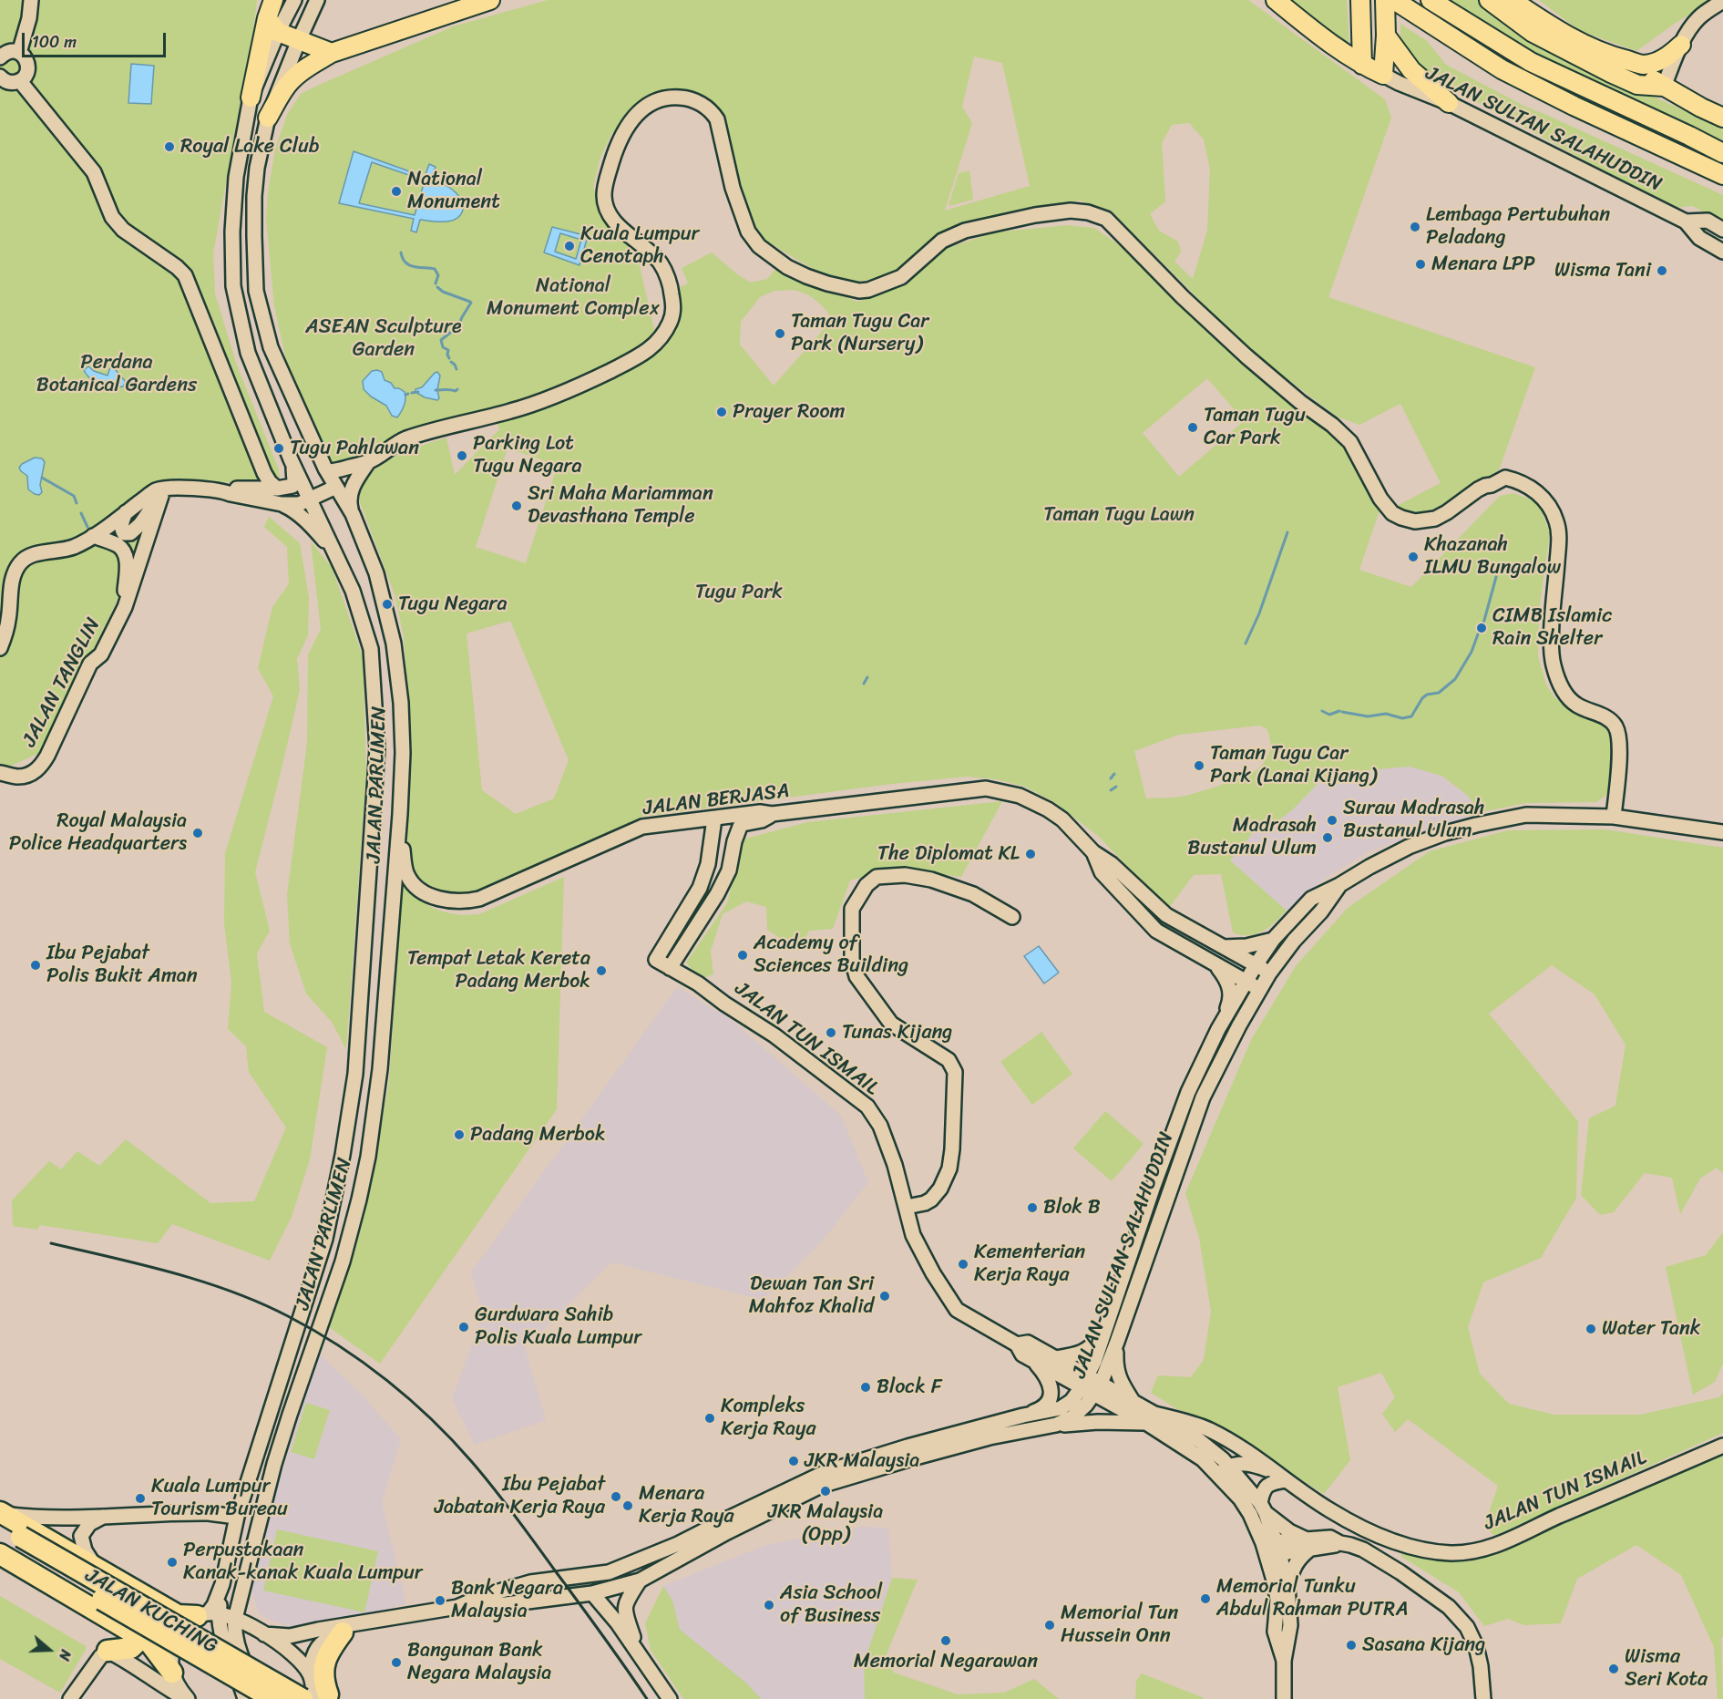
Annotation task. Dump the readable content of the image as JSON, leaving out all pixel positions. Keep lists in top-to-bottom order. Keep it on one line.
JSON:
{"streets":{"highway":["JALAN KUCHING"],"street":["JALAN SULTAN SALAHUDDIN","JALAN TANGLIN","JALAN PARLIMEN","JALAN BERJASA","JALAN TUN ISMAIL"]},"crossings":[["JALAN SULTAN SALAHUDDIN","JALAN BERJASA"],["JALAN SULTAN SALAHUDDIN","JALAN TUN ISMAIL"],["JALAN PARLIMEN","JALAN BERJASA"],["JALAN BERJASA","JALAN TUN ISMAIL"]],"parks":["National Monument Complex","ASEAN Sculpture Garden","Perdana Botanical Gardens","Taman Tugu Lawn","Tugu Park"],"places":["Royal Lake Club","National Monument","Lembaga Pertubuhan Peladang","Kuala Lumpur Cenotaph","Menara LPP","Wisma Tani","Taman Tugu Car Park (Nursery)","Prayer Room","Taman Tugu Car Park","Tugu Pahlawan","Parking Lot Tugu Negara","Sri Maha Mariamman Devasthana Temple","Khazanah ILMU Bungalow","Tugu Negara","CIMB Islamic Rain Shelter","Taman Tugu Car Park (Lanai Kijang)","Surau Madrasah Bustanul Ulum","Royal Malaysia Police Headquarters","Madrasah Bustanul Ulum","The Diplomat KL","Academy of Sciences Building","Ibu Pejabat Polis Bukit Aman","Tempat Letak Kereta Padang Merbok","Tunas Kijang","Padang Merbok","Blok B","Kementerian Kerja Raya","Dewan Tan Sri Mahfoz Khalid","Gurdwara Sahib Polis Kuala Lumpur","Water Tank","Block F","Kompleks Kerja Raya","JKR Malaysia","JKR Malaysia (Opp)","Ibu Pejabat Jabatan Kerja Raya","Kuala Lumpur Tourism Bureau","Menara Kerja Raya","Perpustakaan Kanak-kanak Kuala Lumpur","Memorial Tunku Abdul Rahman PUTRA","Bank Negara Malaysia","Asia School of Business","Memorial Tun Hussein Onn","Memorial Negarawan","Sasana Kijang","Bangunan Bank Negara Malaysia","Wisma Seri Kota"],"scale_bar":"100 m","north":"right"}
